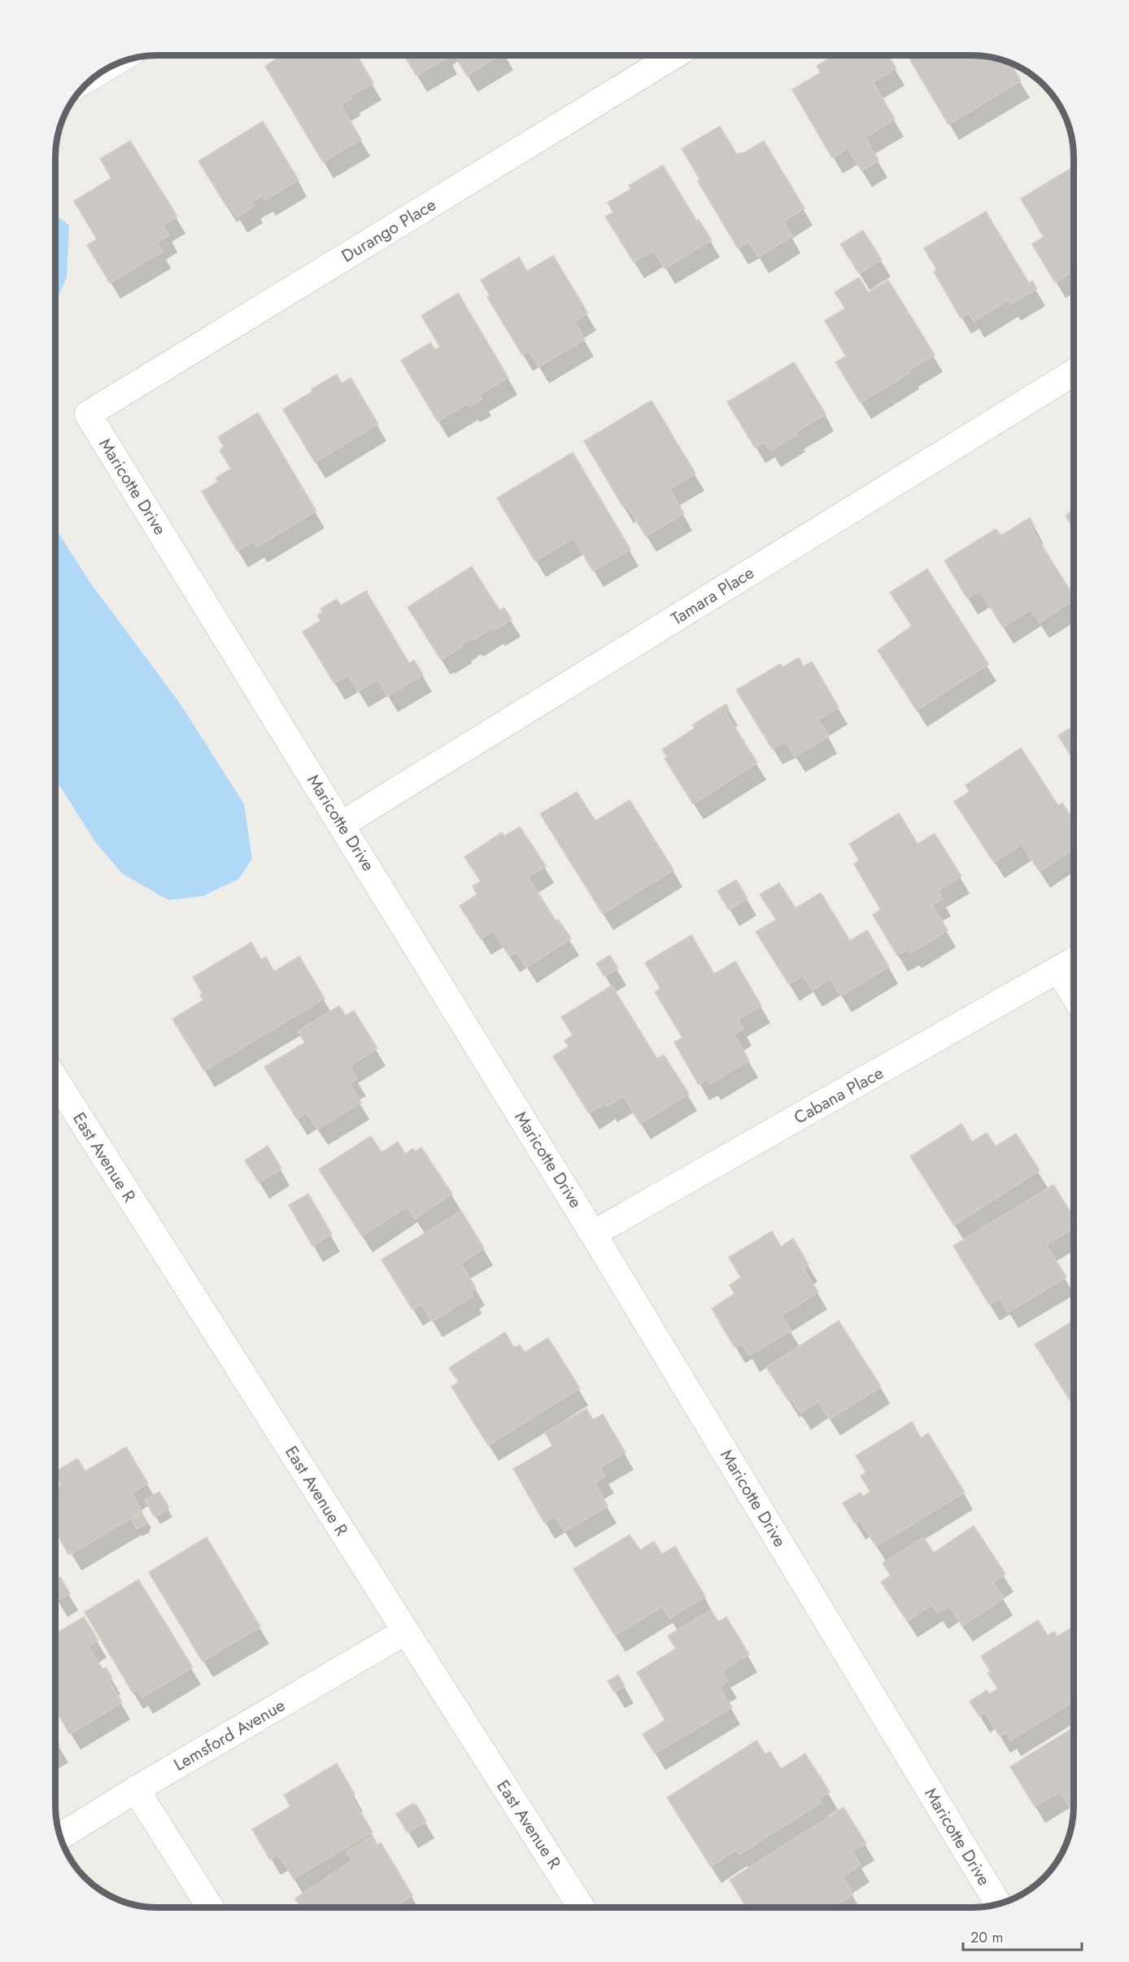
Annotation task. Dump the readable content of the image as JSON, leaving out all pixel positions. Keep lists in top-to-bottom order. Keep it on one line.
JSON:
{"streets":{"street":["Durango Place","Maricotte Drive","Tamara Place","Cabana Place","East Avenue R","Lemsford Avenue"]},"crossings":[["Durango Place","Maricotte Drive"],["Maricotte Drive","Tamara Place"],["Maricotte Drive","Cabana Place"],["East Avenue R","Lemsford Avenue"]],"scale_bar":"20 m"}
